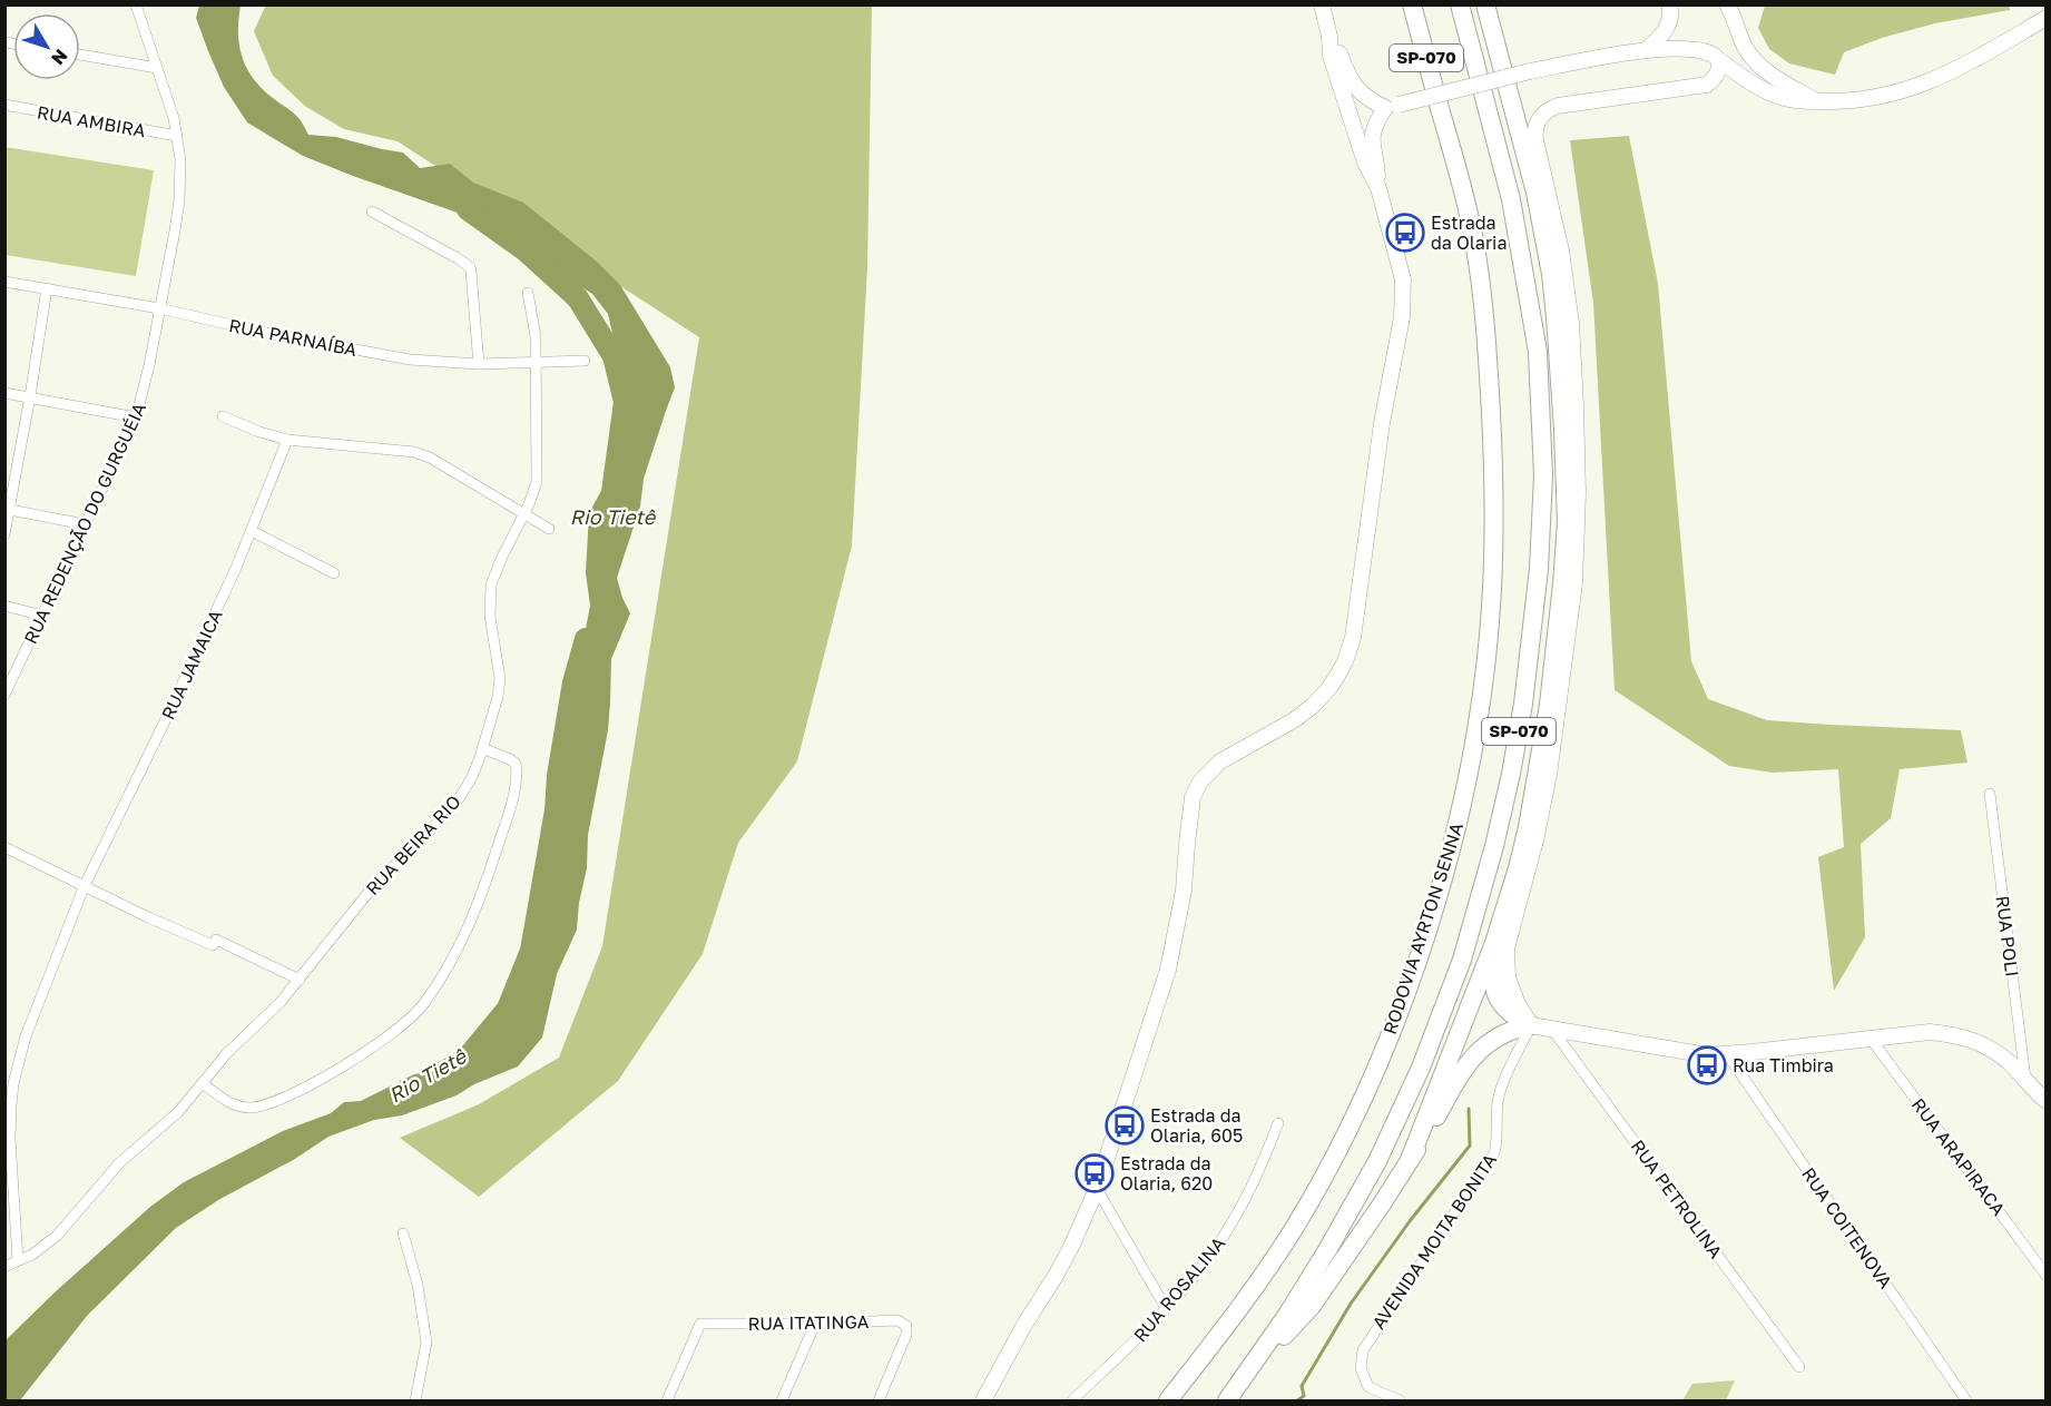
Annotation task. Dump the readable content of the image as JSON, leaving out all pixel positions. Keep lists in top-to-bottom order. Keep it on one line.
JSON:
{"streets":{"highway":["SP-070","RODOVIA AYRTON SENNA"],"street":["RUA AMBIRA","RUA PARNAÍBA","RUA REDENÇÃO DO GURGUÉIA","RUA JAMAICA","RUA BEIRA RIO","RUA POLI","RUA ARAPIRACA","RUA PETROLINA","RUA COITENOVA","AVENIDA MOITA BONITA","RUA ROSALINA","RUA ITATINGA"]},"crossings":[["RUA AMBIRA","RUA REDENÇÃO DO GURGUÉIA"],["RUA PARNAÍBA","RUA REDENÇÃO DO GURGUÉIA"],["RUA PARNAÍBA","RUA BEIRA RIO"],["RUA JAMAICA","RUA BEIRA RIO"]],"water":["Rio Tietê"],"places":{"bus stop":["Estrada da Olaria","Rua Timbira","Estrada da Olaria, 605","Estrada da Olaria, 620"]},"north":"bottom right"}
